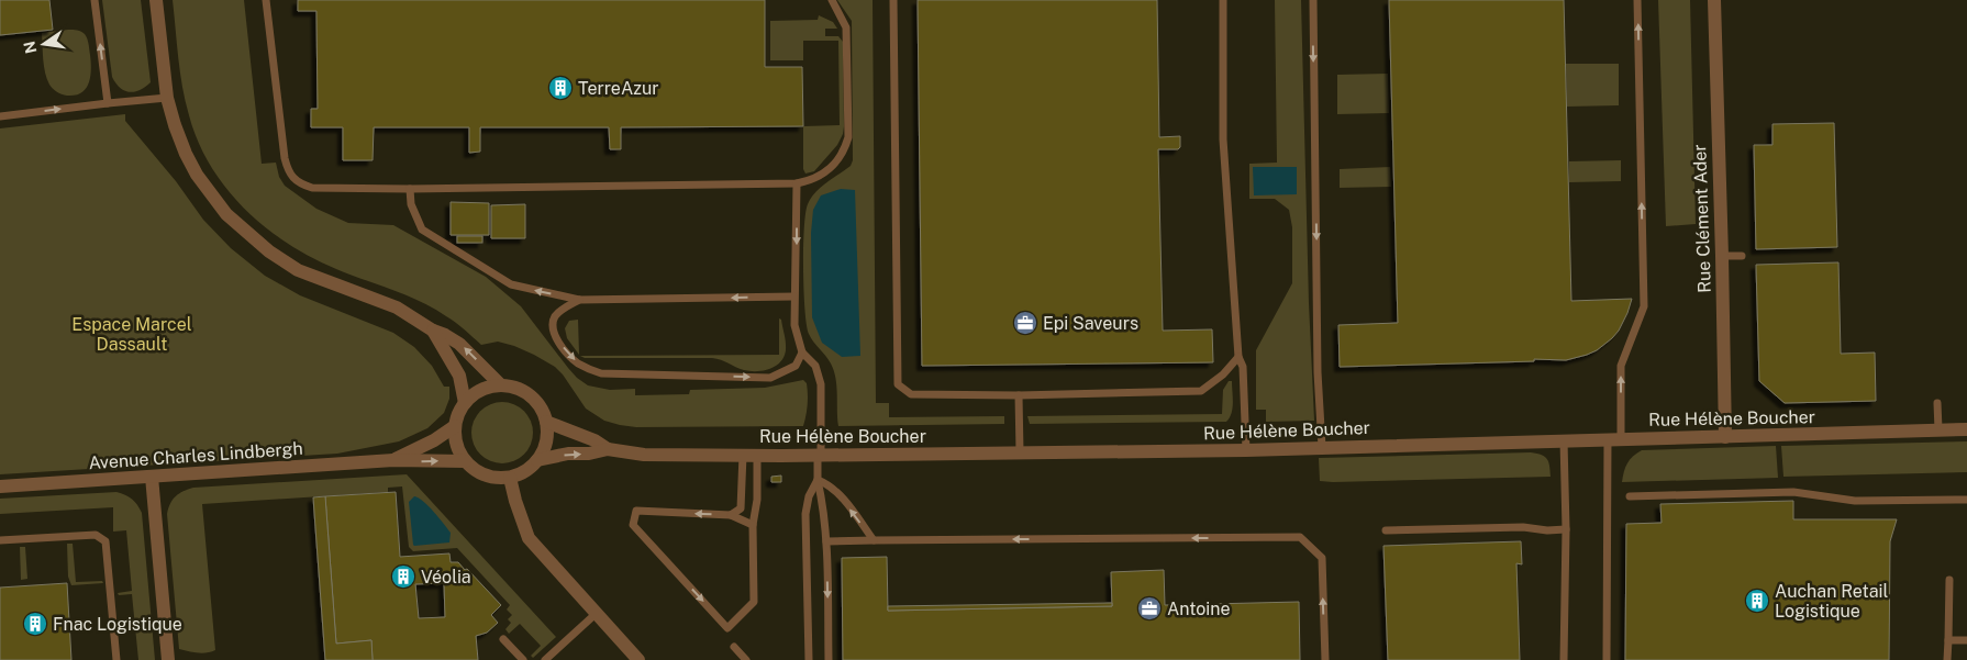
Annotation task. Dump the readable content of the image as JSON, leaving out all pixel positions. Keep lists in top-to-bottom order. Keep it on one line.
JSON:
{"streets":{"street":["Rue Clément Ader","Rue Hélène Boucher","Avenue Charles Lindbergh"]},"crossings":[["Rue Clément Ader","Rue Hélène Boucher"],["Rue Hélène Boucher","Avenue Charles Lindbergh"]],"parks":["Espace Marcel Dassault"],"places":{"building":["TerreAzur","Véolia","Auchan Retail Logistique","Fnac Logistique"],"office":["Epi Saveurs","Antoine"]},"north":"left"}
